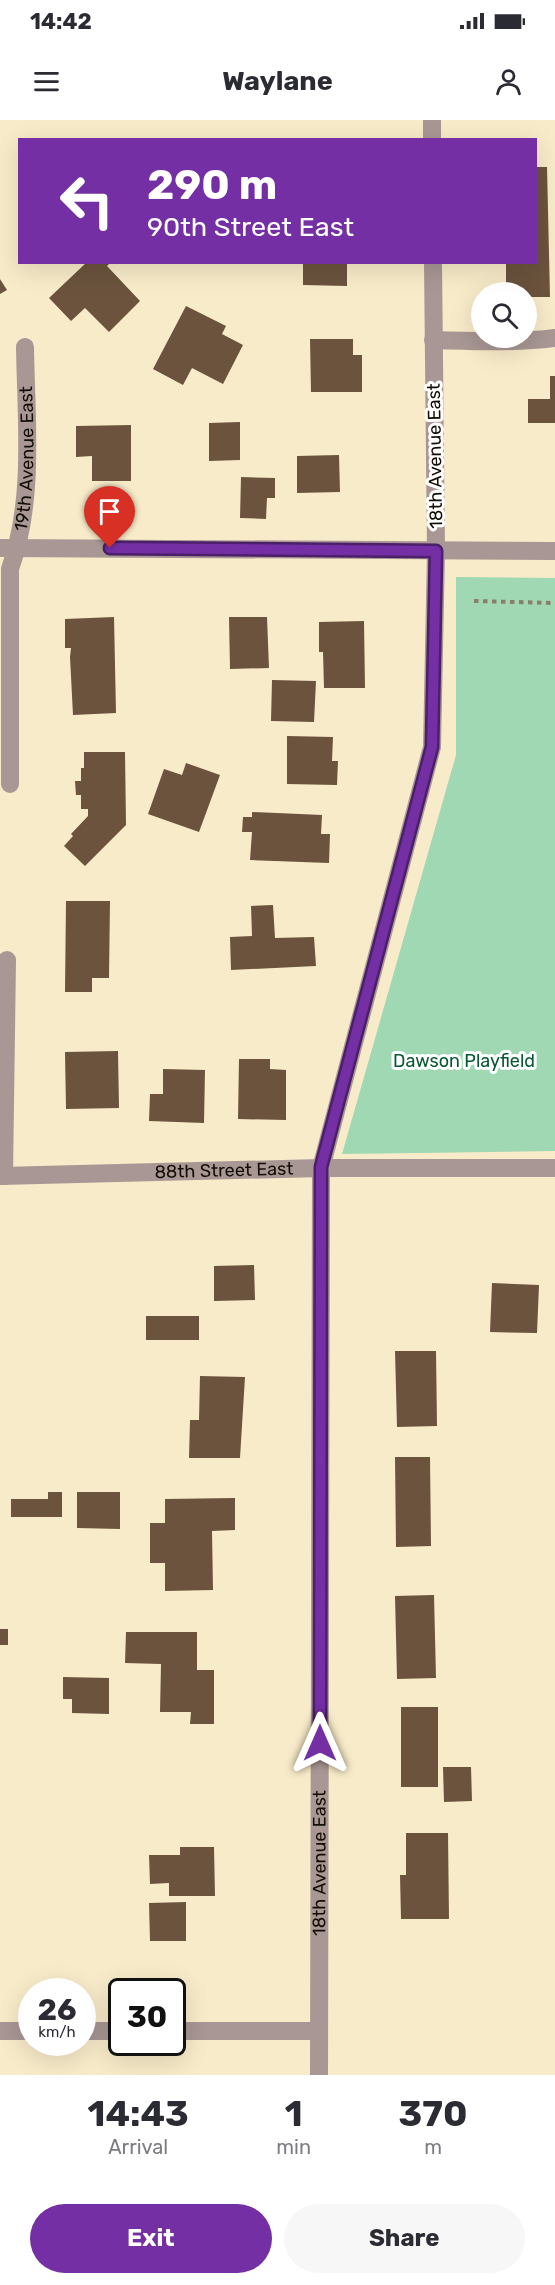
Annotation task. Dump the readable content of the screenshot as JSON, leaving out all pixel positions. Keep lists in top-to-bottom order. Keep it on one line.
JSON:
{"streets":{"street":["18th Avenue East","19th Avenue East","88th Street East"]},"crossings":[["18th Avenue East","88th Street East"]],"parks":["Dawson Playfield"],"page":{"status":"14:42","header":"Waylane","turn":["290 m","90th Street East"],"speed":"26 km/h","limit":"30","eta":["14:43","Arrival","1","min","370","m"],"buttons":["Exit","Share"]}}
